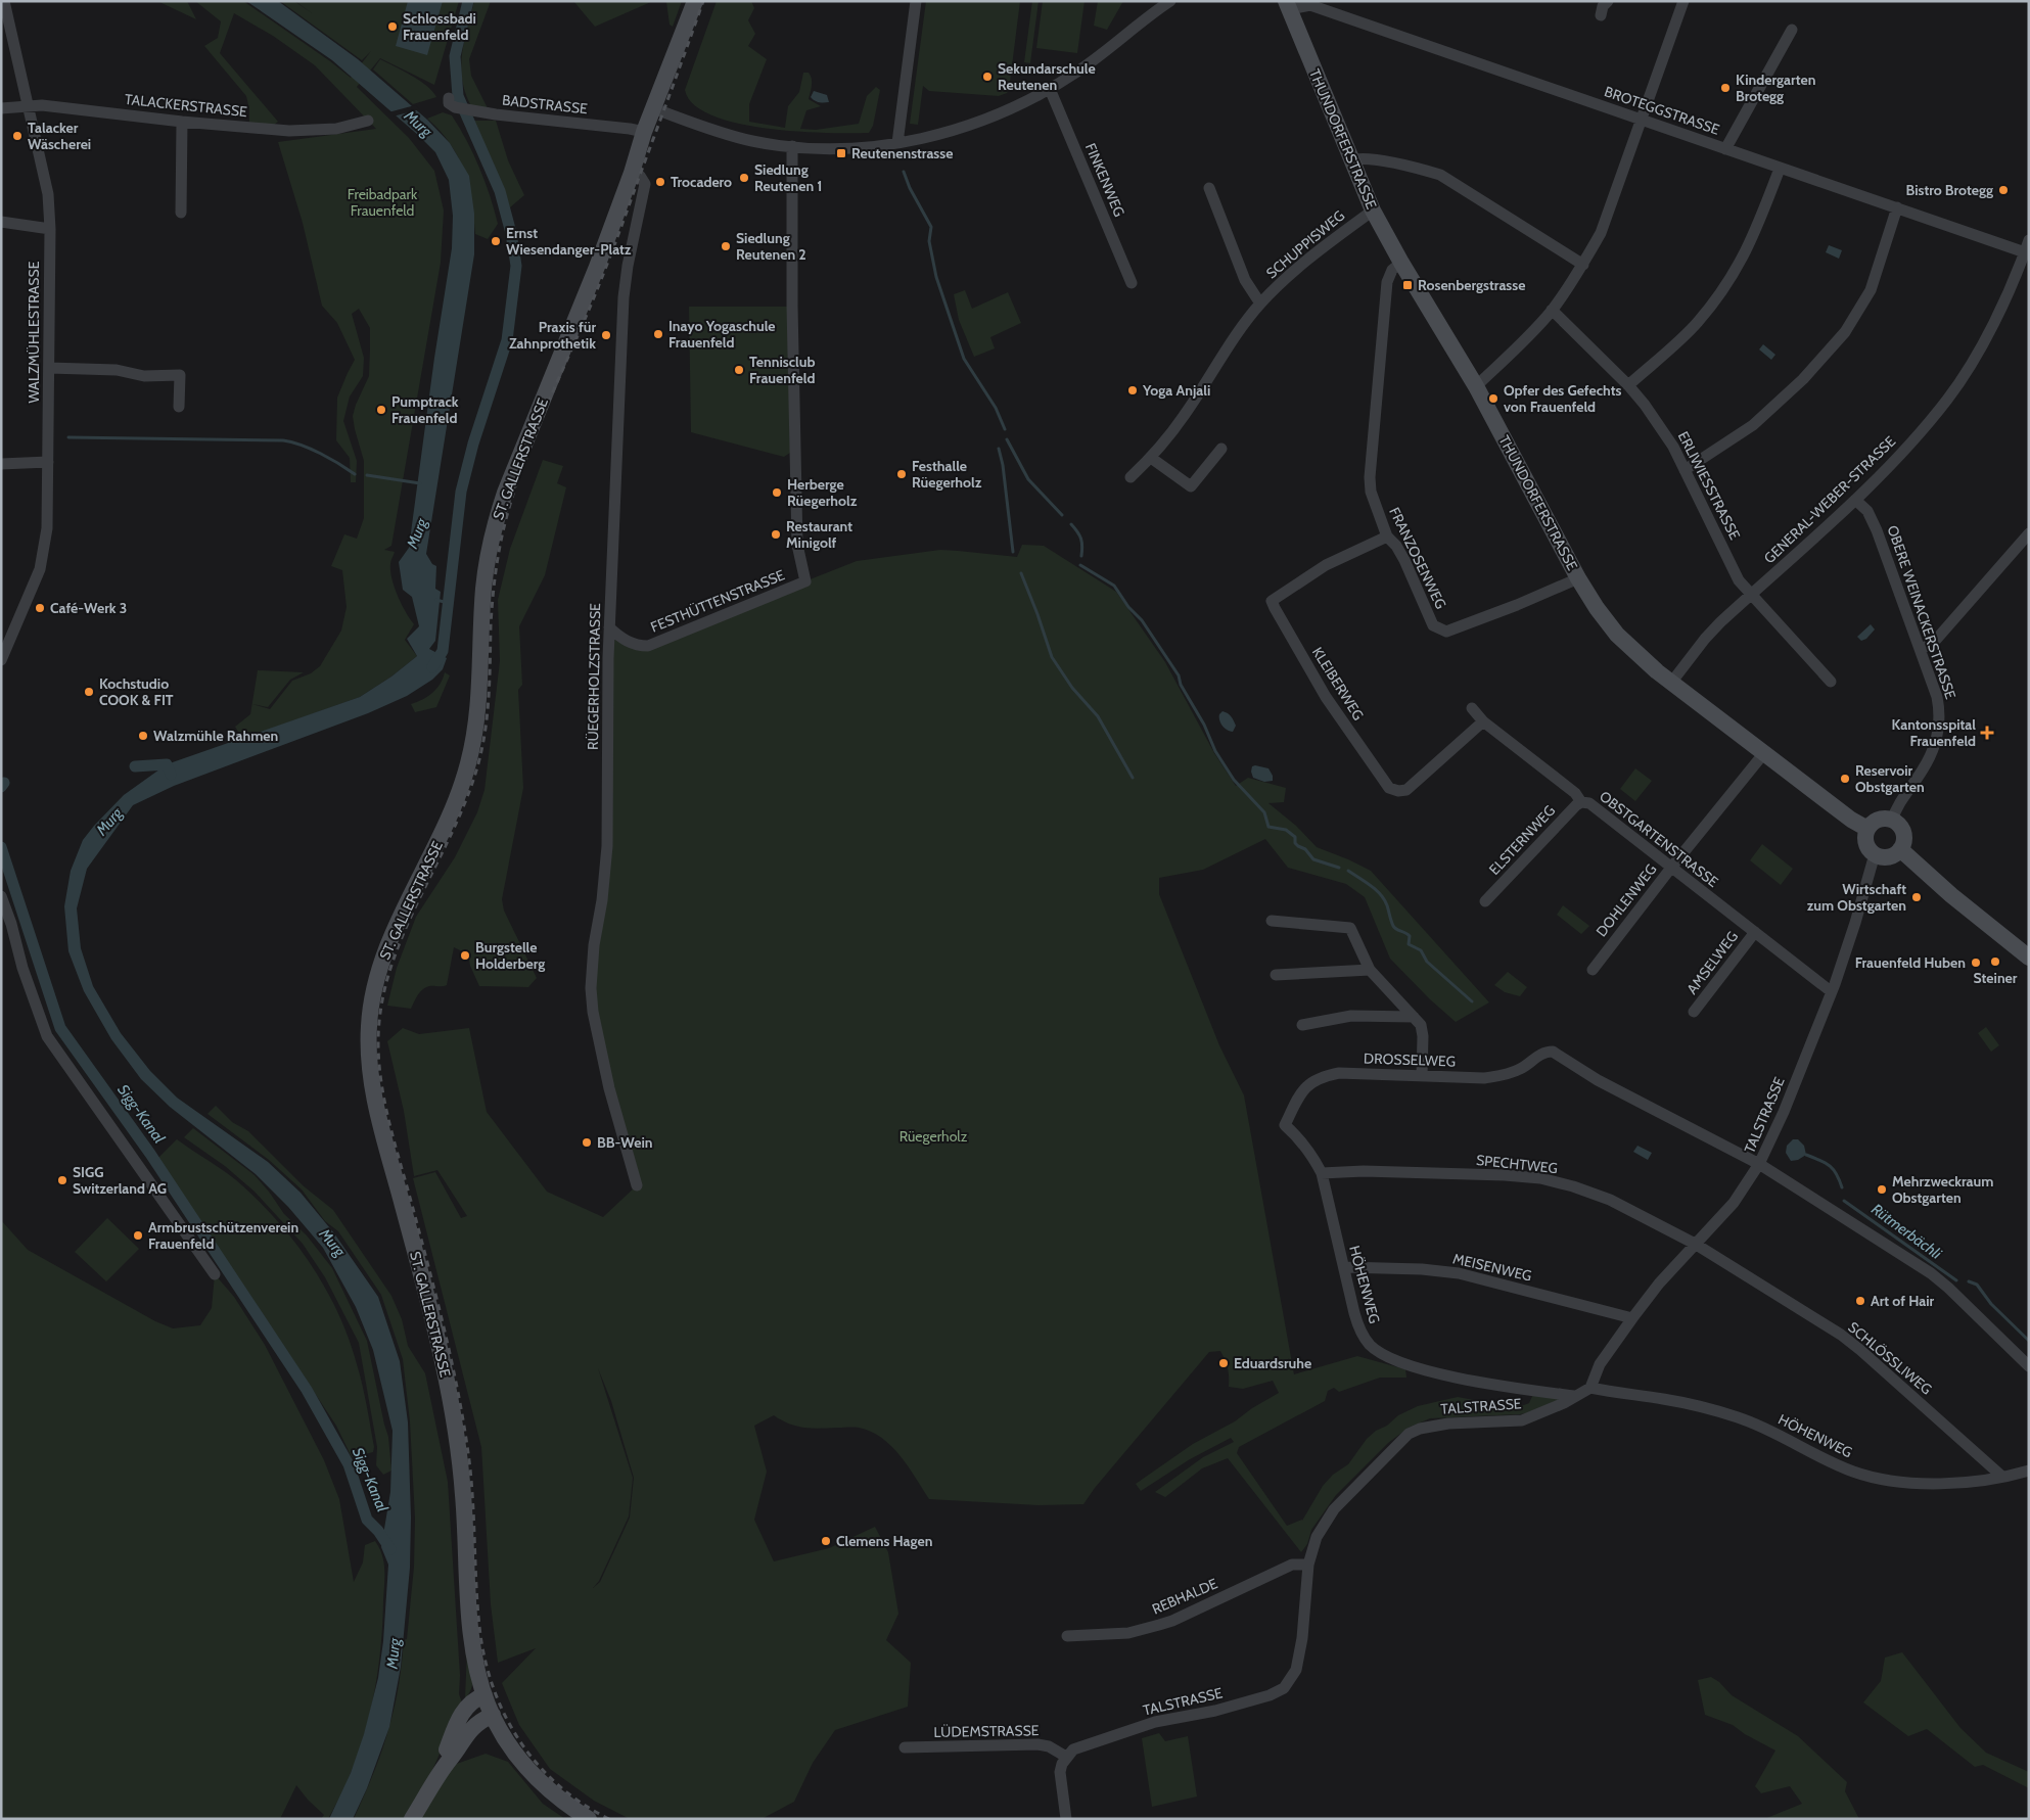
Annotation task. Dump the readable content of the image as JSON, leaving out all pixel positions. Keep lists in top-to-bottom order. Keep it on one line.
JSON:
{"streets":{"main road":["THUNDORFERSTRASSE","ST. GALLERSTRASSE"],"street":["BADSTRASSE","TALACKERSTRASSE","BROTEGGSTRASSE","FINKENWEG","SCHUPPISWEG","WALZMÜHLESTRASSE","ERLIWIESSTRASSE","GENERAL-WEBER-STRASSE","FRANZOSENWEG","FESTHÜTTENSTRASSE","OBERE WEINACKERSTRASSE","RÜEGERHOLZSTRASSE","KLEIBERWEG","OBSTGARTENSTRASSE","ELSTERNWEG","DOHLENWEG","AMSELWEG","DROSSELWEG","TALSTRASSE","SPECHTWEG","MEISENWEG","HÖHENWEG","SCHLÖSSLIWEG","REBHALDE","LÜDEMSTRASSE"]},"crossings":[["BADSTRASSE","ST. GALLERSTRASSE"],["TALACKERSTRASSE","WALZMÜHLESTRASSE"],["BROTEGGSTRASSE","THUNDORFERSTRASSE"],["BROTEGGSTRASSE","GENERAL-WEBER-STRASSE"],["THUNDORFERSTRASSE","SCHUPPISWEG"],["THUNDORFERSTRASSE","GENERAL-WEBER-STRASSE"],["THUNDORFERSTRASSE","FRANZOSENWEG"],["THUNDORFERSTRASSE","OBERE WEINACKERSTRASSE"],["THUNDORFERSTRASSE","DOHLENWEG"],["THUNDORFERSTRASSE","TALSTRASSE"],["ST. GALLERSTRASSE","RÜEGERHOLZSTRASSE"],["ERLIWIESSTRASSE","GENERAL-WEBER-STRASSE"],["GENERAL-WEBER-STRASSE","OBERE WEINACKERSTRASSE"],["FRANZOSENWEG","KLEIBERWEG"],["FESTHÜTTENSTRASSE","RÜEGERHOLZSTRASSE"],["OBERE WEINACKERSTRASSE","TALSTRASSE"],["KLEIBERWEG","OBSTGARTENSTRASSE"],["OBSTGARTENSTRASSE","ELSTERNWEG"],["OBSTGARTENSTRASSE","DOHLENWEG"],["OBSTGARTENSTRASSE","AMSELWEG"],["OBSTGARTENSTRASSE","TALSTRASSE"],["DROSSELWEG","TALSTRASSE"],["DROSSELWEG","HÖHENWEG"],["TALSTRASSE","SPECHTWEG"],["TALSTRASSE","MEISENWEG"],["TALSTRASSE","HÖHENWEG"],["TALSTRASSE","SCHLÖSSLIWEG"],["TALSTRASSE","REBHALDE"],["TALSTRASSE","LÜDEMSTRASSE"],["SPECHTWEG","HÖHENWEG"],["SPECHTWEG","SCHLÖSSLIWEG"],["MEISENWEG","HÖHENWEG"],["HÖHENWEG","SCHLÖSSLIWEG"]],"water":["Murg","Sigg-Kanal","Rütmerbächli"],"parks":["Freibadpark Frauenfeld","Rüegerholz"],"places":{"other":["Schlossbadi Frauenfeld","Sekundarschule Reutenen","Kindergarten Brotegg","Talacker Wäscherei","Siedlung Reutenen 1","Trocadero","Bistro Brotegg","Ernst Wiesendanger-Platz","Siedlung Reutenen 2","Inayo Yogaschule Frauenfeld","Praxis für Zahnprothetik","Tennisclub Frauenfeld","Yoga Anjali","Opfer des Gefechts von Frauenfeld","Pumptrack Frauenfeld","Festhalle Rüegerholz","Herberge Rüegerholz","Restaurant Minigolf","Café-Werk 3","Kochstudio COOK & FIT","Walzmühle Rahmen","Reservoir Obstgarten","Wirtschaft zum Obstgarten","Burgstelle Holderberg","Steiner","Frauenfeld Huben","BB-Wein","SIGG Switzerland AG","Mehrzweckraum Obstgarten","Armbrustschützenverein Frauenfeld","Art of Hair","Eduardsruhe","Clemens Hagen"],"transit":["Reutenenstrasse","Rosenbergstrasse"],"health":["Kantonsspital Frauenfeld"]}}
